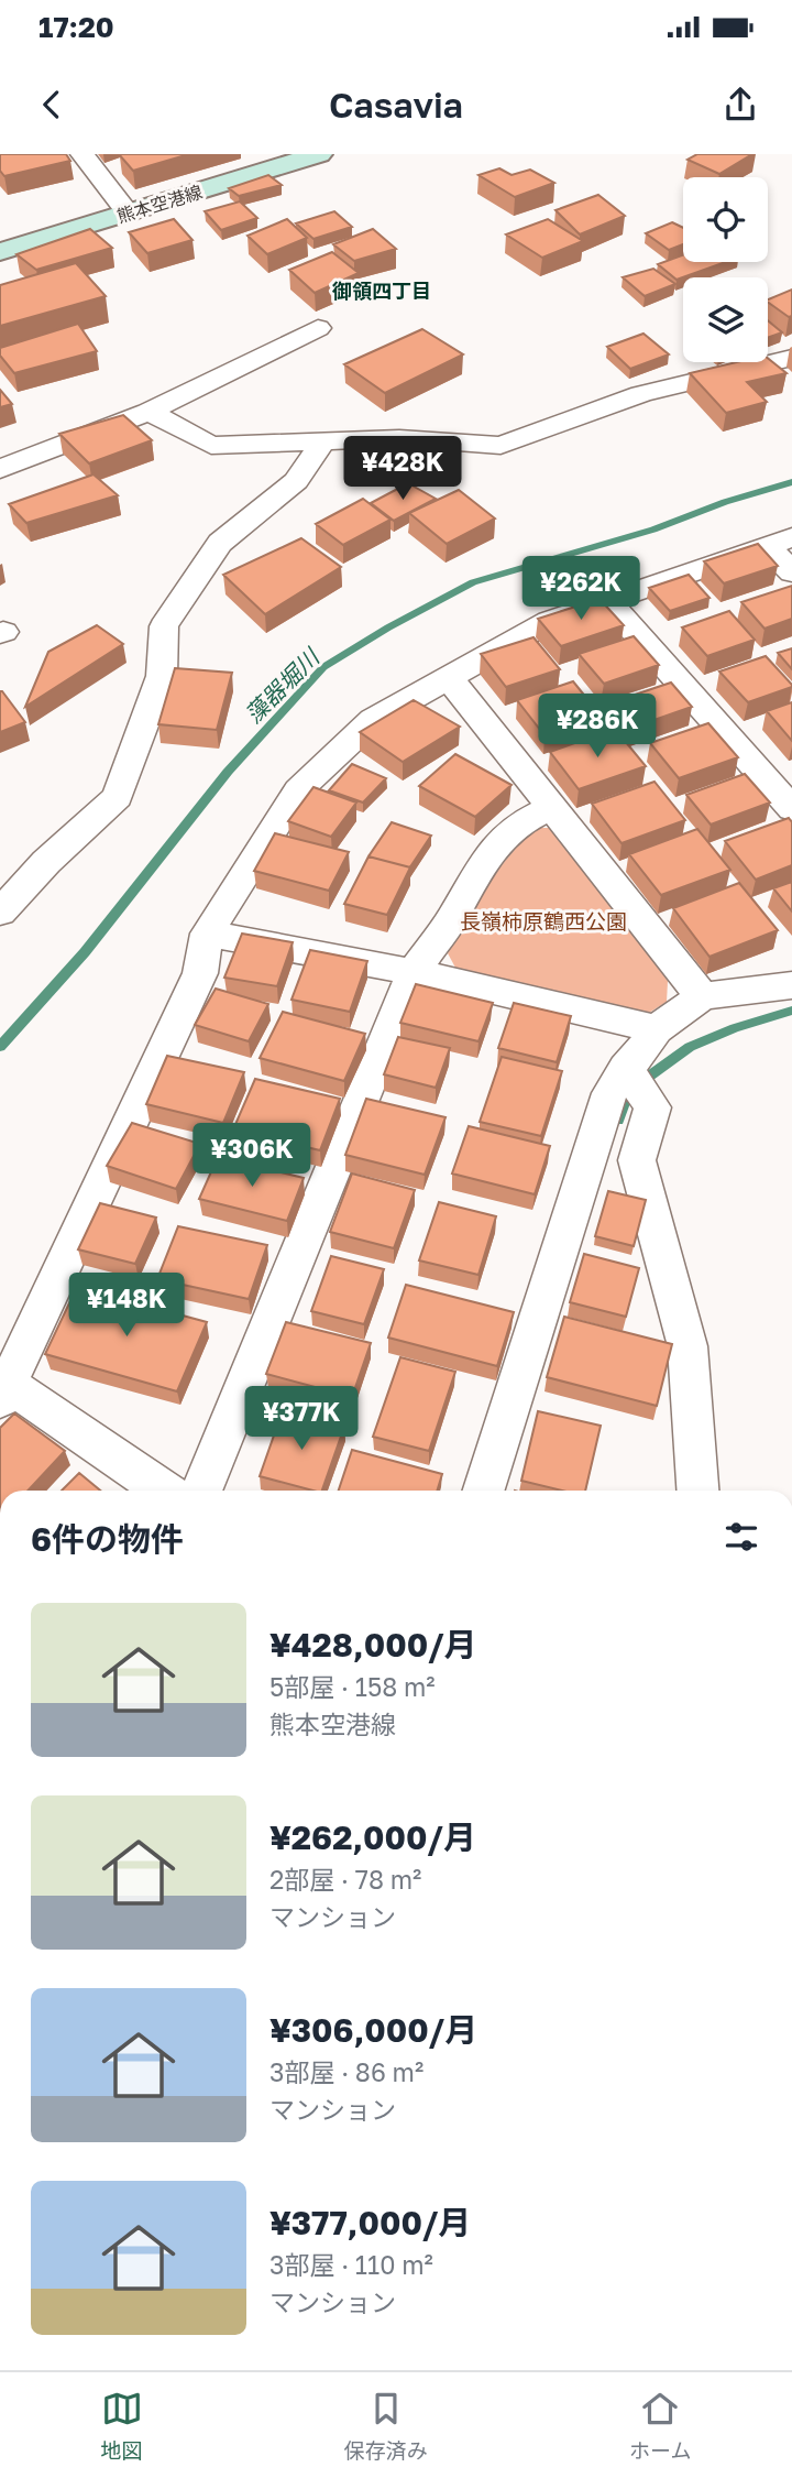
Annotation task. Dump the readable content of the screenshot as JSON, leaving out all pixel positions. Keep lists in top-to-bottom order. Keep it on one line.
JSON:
{"streets":{"main road":["熊本空港線"]},"districts":["御領四丁目"],"water":["藻器堀川"],"parks":["長嶺柿原鶴西公園"],"page":{"status":"17:20","header":"Casavia","price":["¥428K","¥262K","¥286K","¥306K","¥148K","¥377K"],"heading":"6件の物件","list":[{"name":"¥428,000/月","note":"5部屋 · 158 m² · 熊本空港線"},{"name":"¥262,000/月","note":"2部屋 · 78 m² · マンション"},{"name":"¥306,000/月","note":"3部屋 · 86 m² · マンション"},{"name":"¥377,000/月","note":"3部屋 · 110 m² · マンション"}],"tabs":["地図","保存済み","ホーム"]}}
